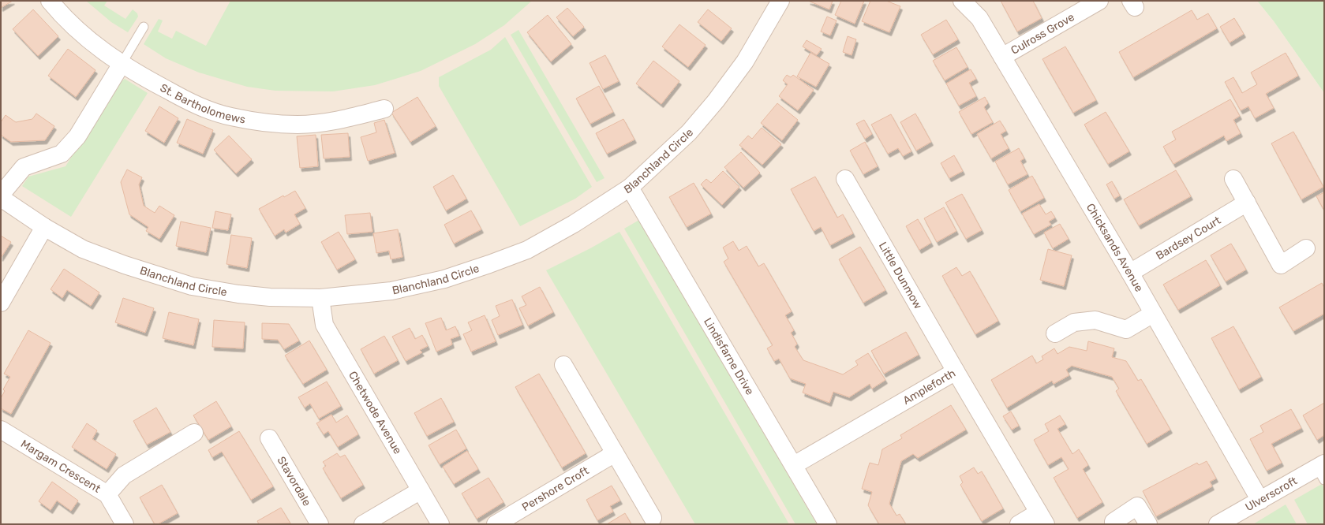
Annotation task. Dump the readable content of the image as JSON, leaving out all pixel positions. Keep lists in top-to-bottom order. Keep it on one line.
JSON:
{"streets":{"street":["Culross Grove","St. Bartholomews","Blanchland Circle","Bardsey Court","Chicksands Avenue","Little Dunmow","Lindisfarne Drive","Ampleforth","Chetwode Avenue","Margam Crescent","Stavordale","Pershore Croft","Ulverscroft"]},"crossings":[["Culross Grove","Chicksands Avenue"],["Blanchland Circle","Lindisfarne Drive"],["Blanchland Circle","Chetwode Avenue"],["Bardsey Court","Chicksands Avenue"],["Chicksands Avenue","Ulverscroft"],["Little Dunmow","Ampleforth"],["Lindisfarne Drive","Ampleforth"]]}
